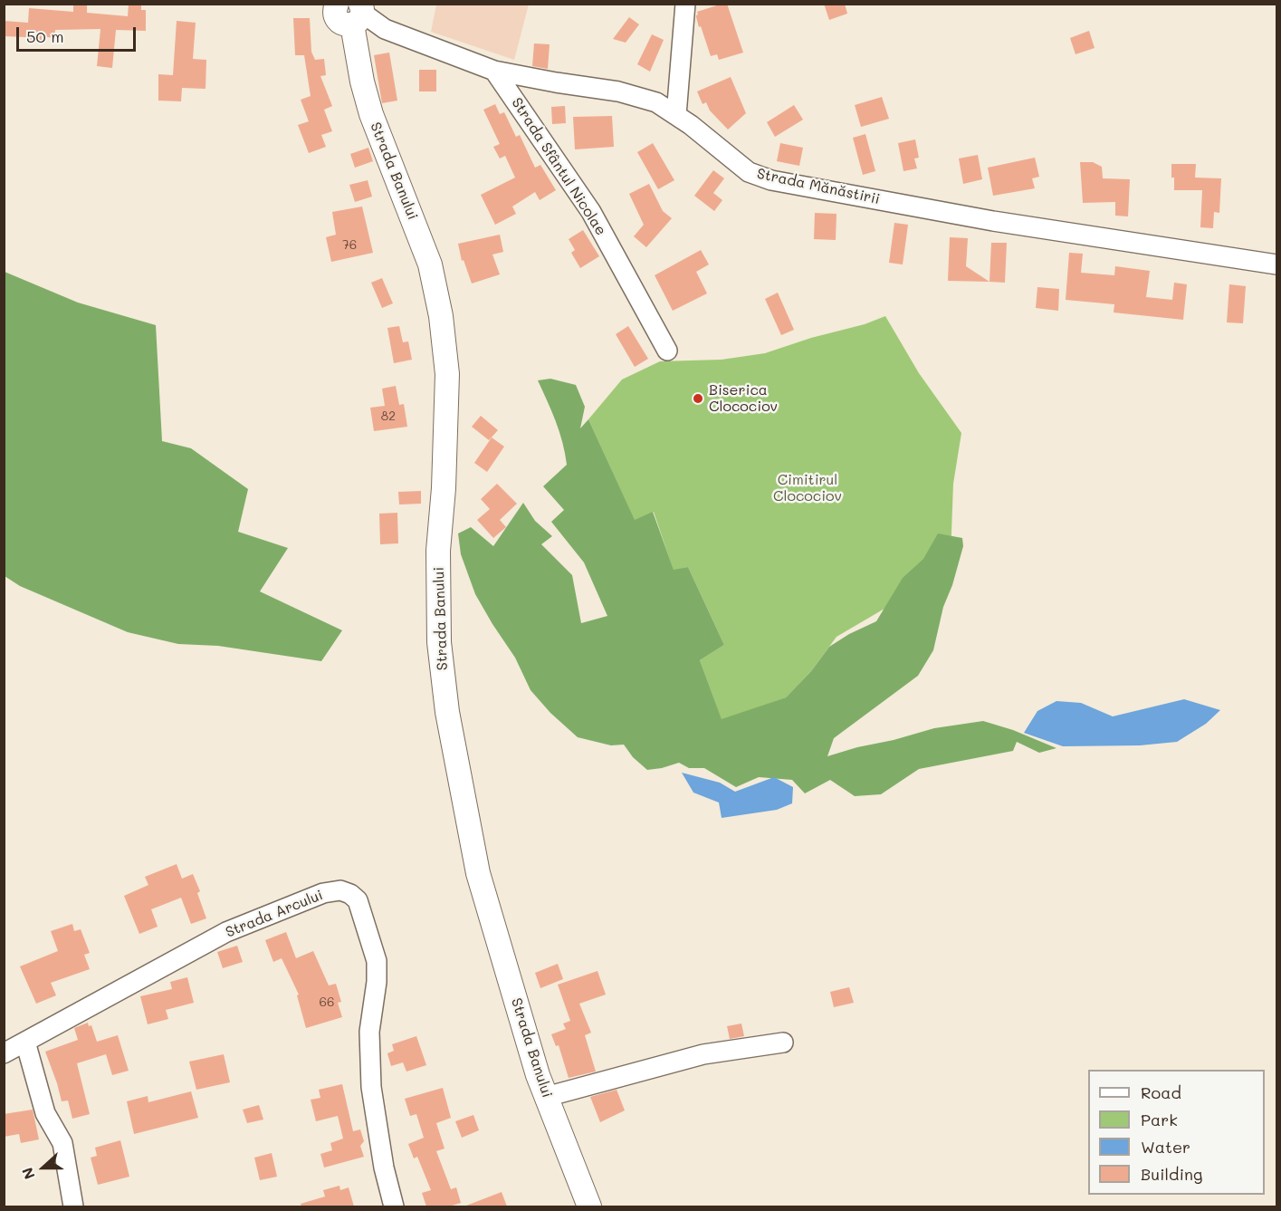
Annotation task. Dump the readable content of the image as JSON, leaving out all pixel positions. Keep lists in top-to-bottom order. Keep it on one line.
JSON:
{"streets":{"street":["Strada Sfântul Nicolae","Strada Banului","Strada Mănăstirii","Strada Arcului"]},"crossings":[["Strada Sfântul Nicolae","Strada Mănăstirii"],["Strada Banului","Strada Mănăstirii"]],"parks":["Cimitirul Clocociov"],"places":["Biserica Clocociov"],"house_numbers":["76","82","66"],"legend":["Road","Park","Water","Building"],"scale_bar":"50 m","north":"left"}
